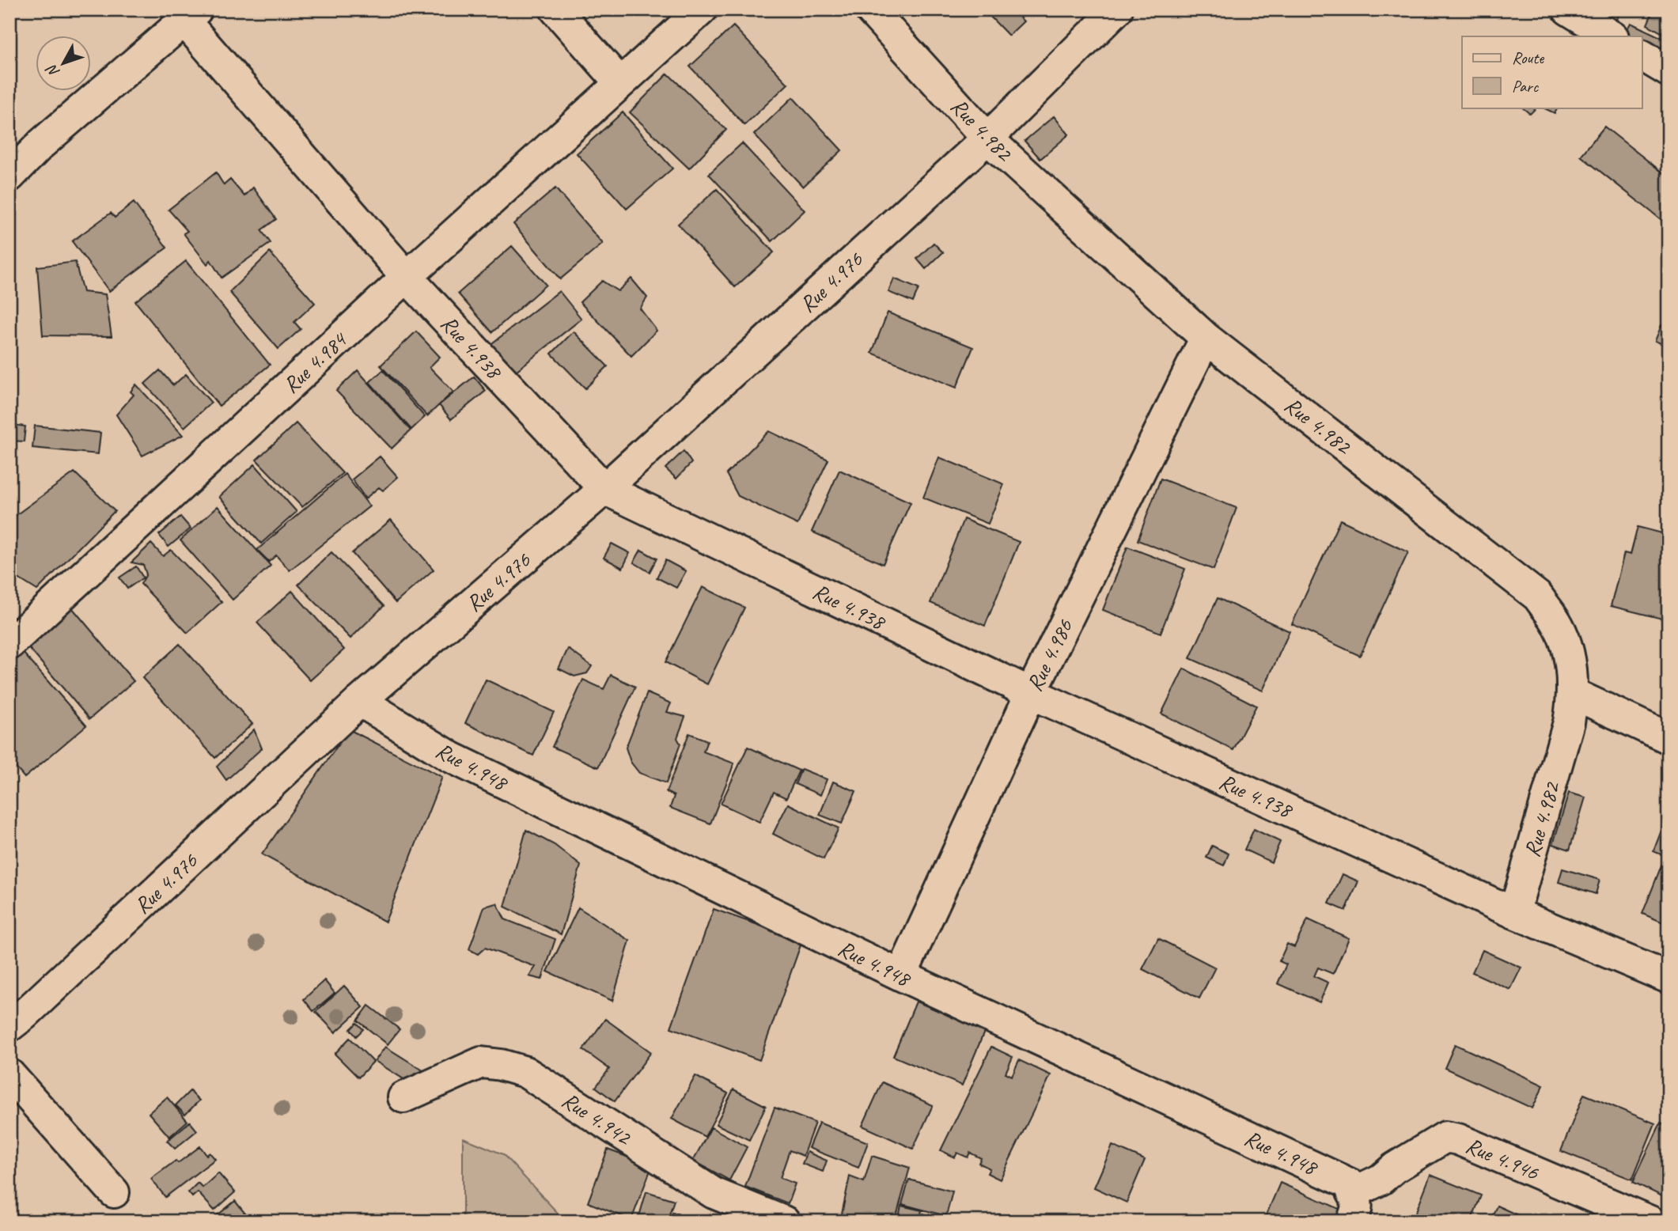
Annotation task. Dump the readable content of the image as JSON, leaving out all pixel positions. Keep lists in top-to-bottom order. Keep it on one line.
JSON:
{"streets":{"street":["Rue 4.982","Rue 4.976","Rue 4.938","Rue 4.984","Rue 4.986","Rue 4.948","Rue 4.942","Rue 4.946"]},"crossings":[["Rue 4.982","Rue 4.976"],["Rue 4.982","Rue 4.938"],["Rue 4.982","Rue 4.986"],["Rue 4.976","Rue 4.938"],["Rue 4.976","Rue 4.948"],["Rue 4.938","Rue 4.984"],["Rue 4.938","Rue 4.986"],["Rue 4.986","Rue 4.948"],["Rue 4.948","Rue 4.946"]],"legend":["Route","Parc"],"north":"bottom left"}
